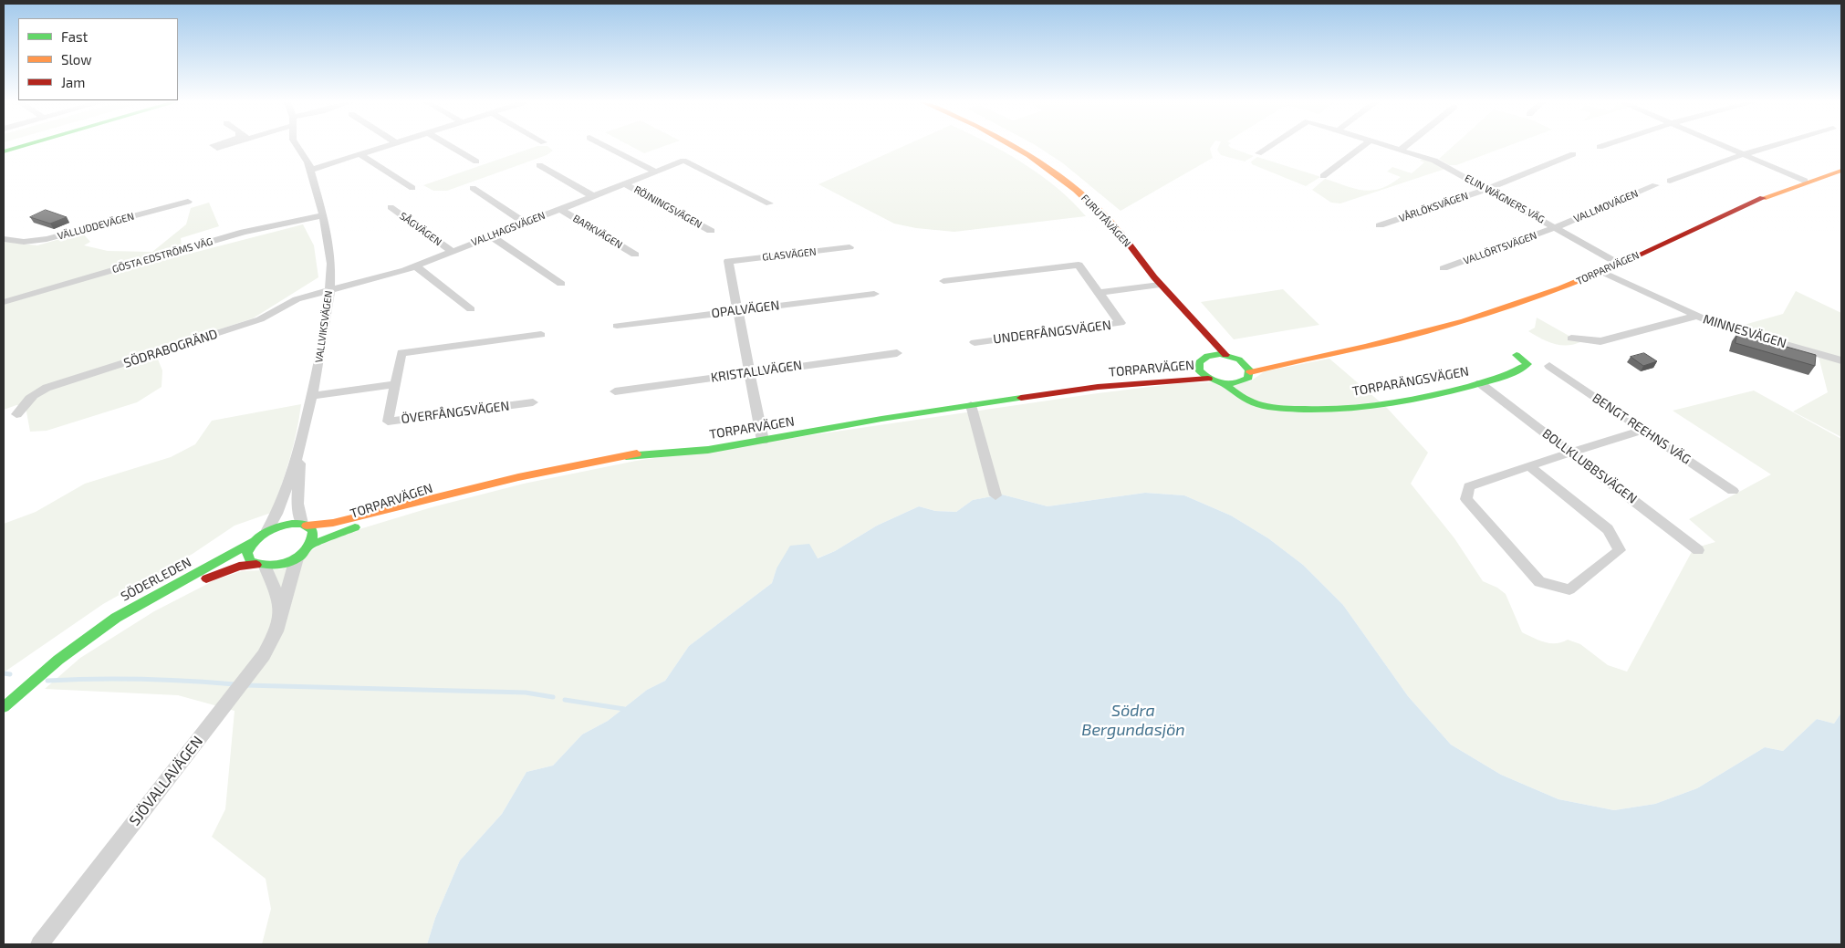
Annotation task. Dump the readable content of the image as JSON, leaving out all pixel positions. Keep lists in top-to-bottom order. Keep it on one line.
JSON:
{"streets":{"street":["ELIN WÄGNERS VÄG","VALLMOVÄGEN","RÖJNINGSVÄGEN","VÅRLÖKSVÄGEN","FURUTÅVÄGEN","VÄLLUDDEVÄGEN","SÅGVÄGEN","VALLHAGSVÄGEN","BARKVÄGEN","VALLÖRTSVÄGEN","GLASVÄGEN","GÖSTA EDSTRÖMS VÄG","TORPARVÄGEN","OPALVÄGEN","VALLVIKSVÄGEN","MINNESVÄGEN","UNDERFÅNGSVÄGEN","SÖDRABOGRÄND","KRISTALLVÄGEN","TORPARÄNGSVÄGEN","ÖVERFÅNGSVÄGEN","BENGT REEHNS VÄG","BOLLKLUBBSVÄGEN","SÖDERLEDEN","SJÖVALLAVÄGEN"]},"crossings":[["ELIN WÄGNERS VÄG","VALLMOVÄGEN"],["ELIN WÄGNERS VÄG","VÅRLÖKSVÄGEN"],["ELIN WÄGNERS VÄG","VALLÖRTSVÄGEN"],["ELIN WÄGNERS VÄG","TORPARVÄGEN"],["VALLMOVÄGEN","VALLÖRTSVÄGEN"],["RÖJNINGSVÄGEN","VALLHAGSVÄGEN"],["FURUTÅVÄGEN","TORPARVÄGEN"],["SÅGVÄGEN","VALLHAGSVÄGEN"],["VALLHAGSVÄGEN","BARKVÄGEN"],["VALLHAGSVÄGEN","VALLVIKSVÄGEN"],["VALLHAGSVÄGEN","SÖDRABOGRÄND"],["GÖSTA EDSTRÖMS VÄG","VALLVIKSVÄGEN"],["TORPARVÄGEN","VALLVIKSVÄGEN"],["TORPARVÄGEN","MINNESVÄGEN"],["TORPARVÄGEN","TORPARÄNGSVÄGEN"],["TORPARVÄGEN","SÖDERLEDEN"],["VALLVIKSVÄGEN","SÖDRABOGRÄND"],["VALLVIKSVÄGEN","SÖDERLEDEN"],["TORPARÄNGSVÄGEN","BOLLKLUBBSVÄGEN"],["SÖDERLEDEN","SJÖVALLAVÄGEN"]],"water":["Södra Bergundasjön"],"legend":["Fast","Slow","Jam"]}
